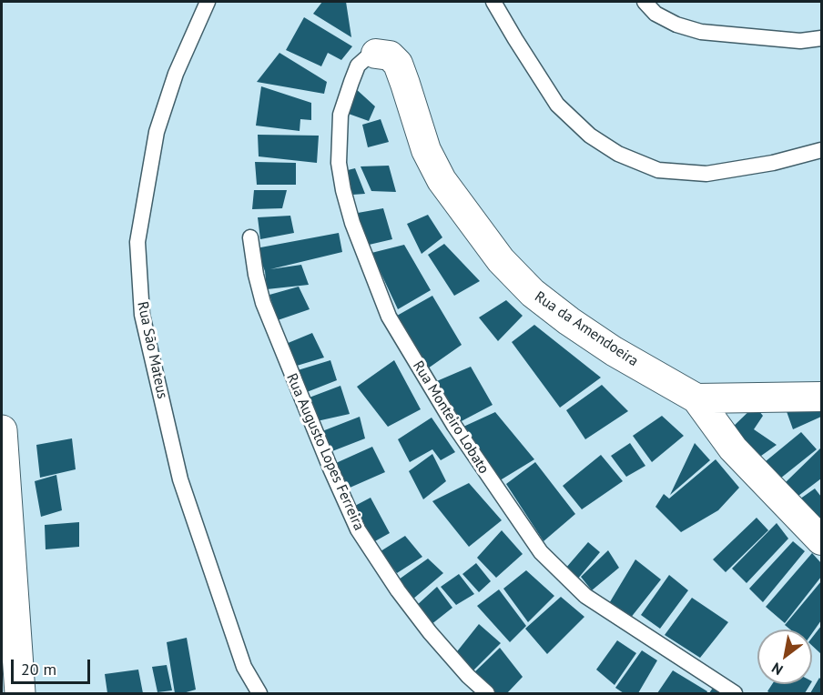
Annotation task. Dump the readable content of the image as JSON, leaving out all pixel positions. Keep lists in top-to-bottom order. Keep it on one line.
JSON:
{"streets":{"street":["Rua da Amendoeira"],"lane":["Rua São Mateus","Rua Monteiro Lobato","Rua Augusto Lopes Ferreira"]},"crossings":[["Rua da Amendoeira","Rua Monteiro Lobato"]],"scale_bar":"20 m","north":"bottom left"}
